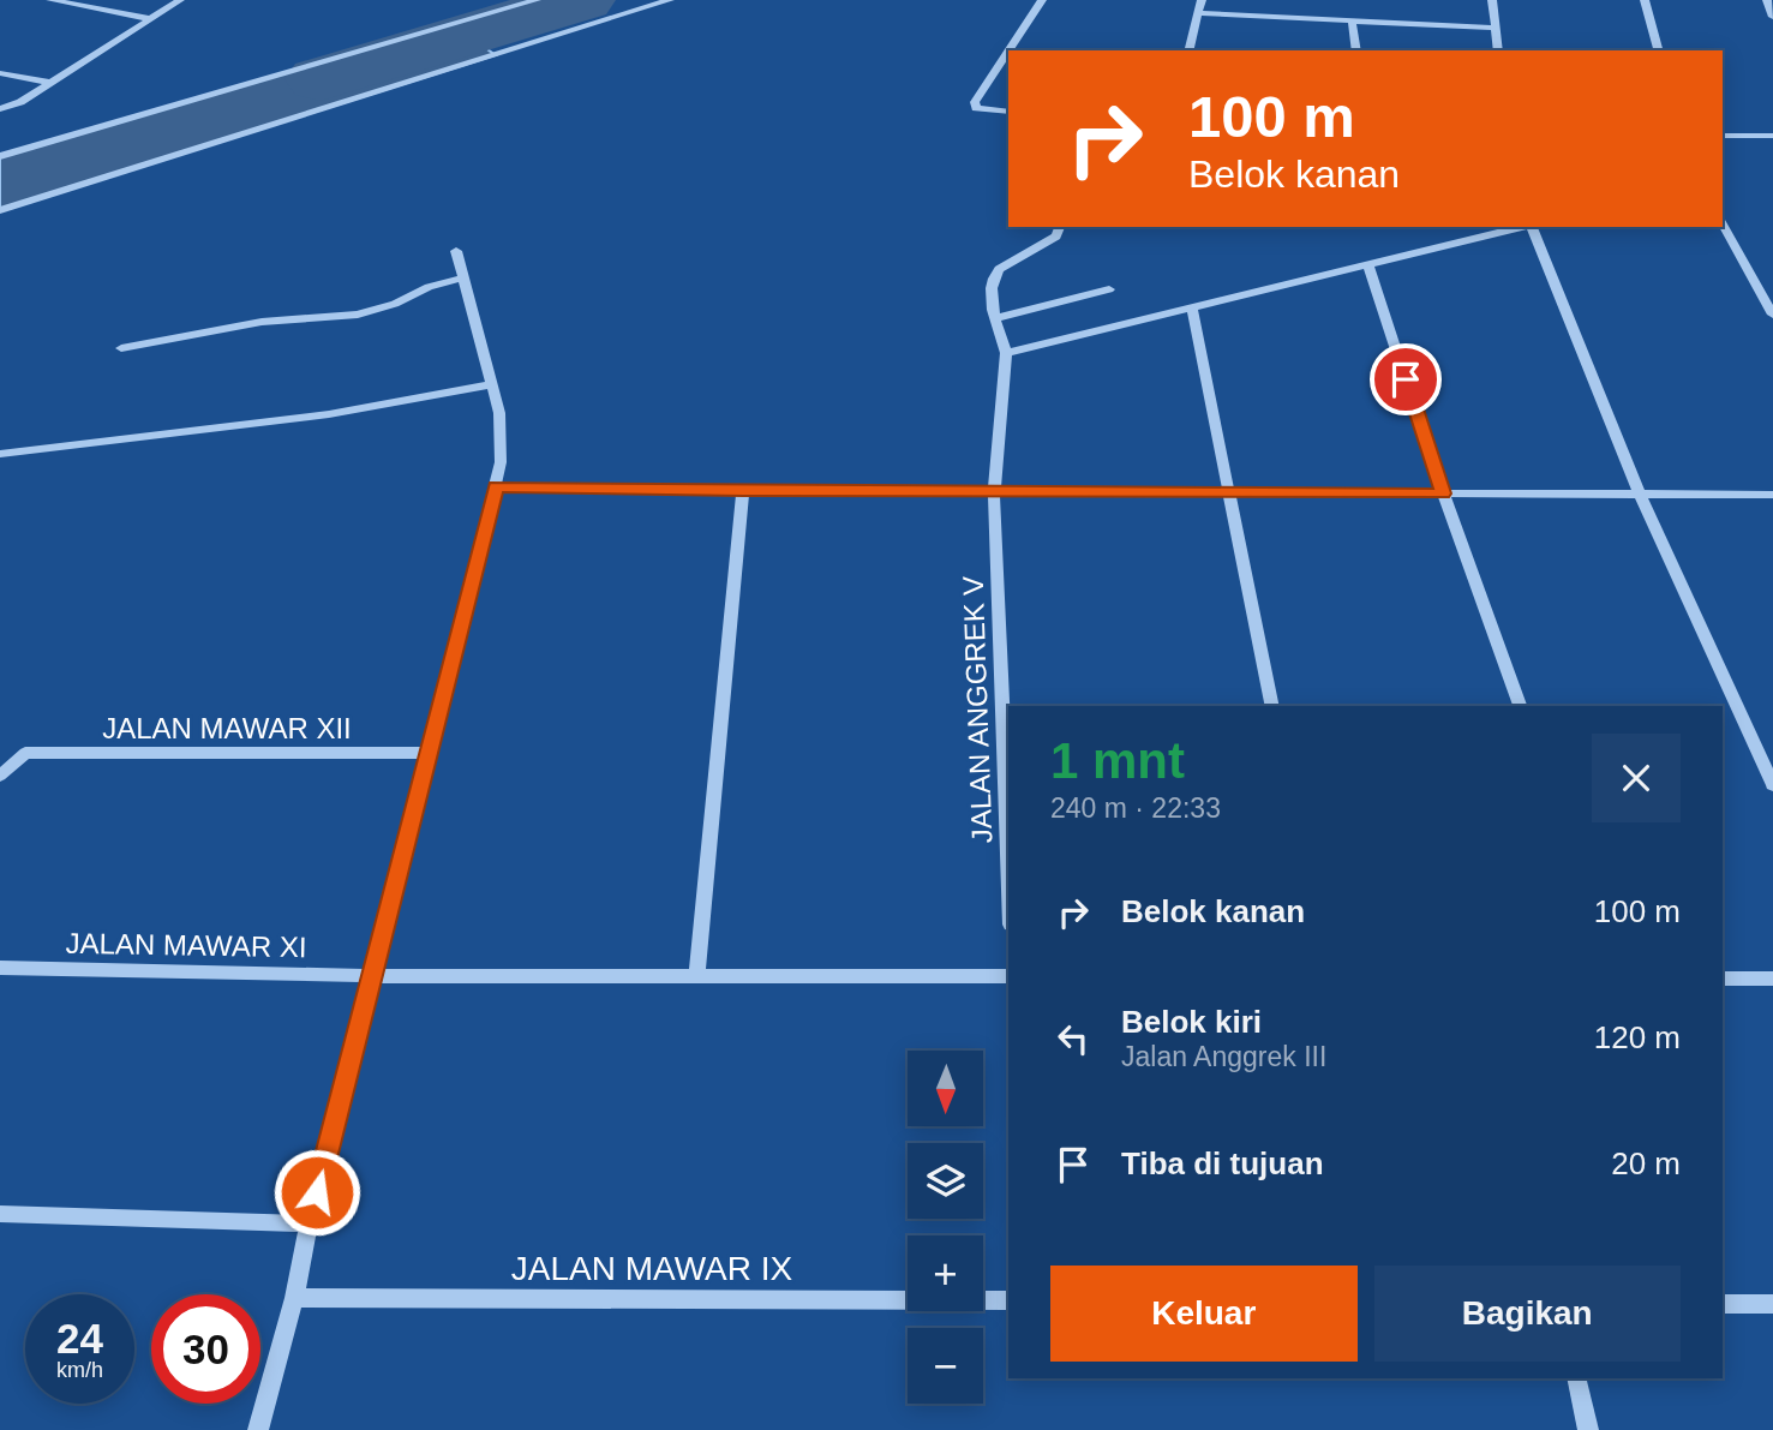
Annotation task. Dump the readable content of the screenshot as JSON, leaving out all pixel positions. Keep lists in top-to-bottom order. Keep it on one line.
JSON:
{"streets":{"street":["JALAN ANGGREK V","JALAN MAWAR XII","JALAN MAWAR XI","JALAN MAWAR IX"]},"north":"bottom","page":{"turn":["100 m","Belok kanan"],"heading":["1 mnt","240 m · 22:33"],"list":[{"name":"Belok kanan","value":"100 m"},{"name":"Belok kiri","note":"Jalan Anggrek III","value":"120 m"},{"name":"Tiba di tujuan","value":"20 m"}],"map_buttons":["+","−"],"buttons":["Keluar","Bagikan"],"speed":"24 km/h","limit":"30"}}
